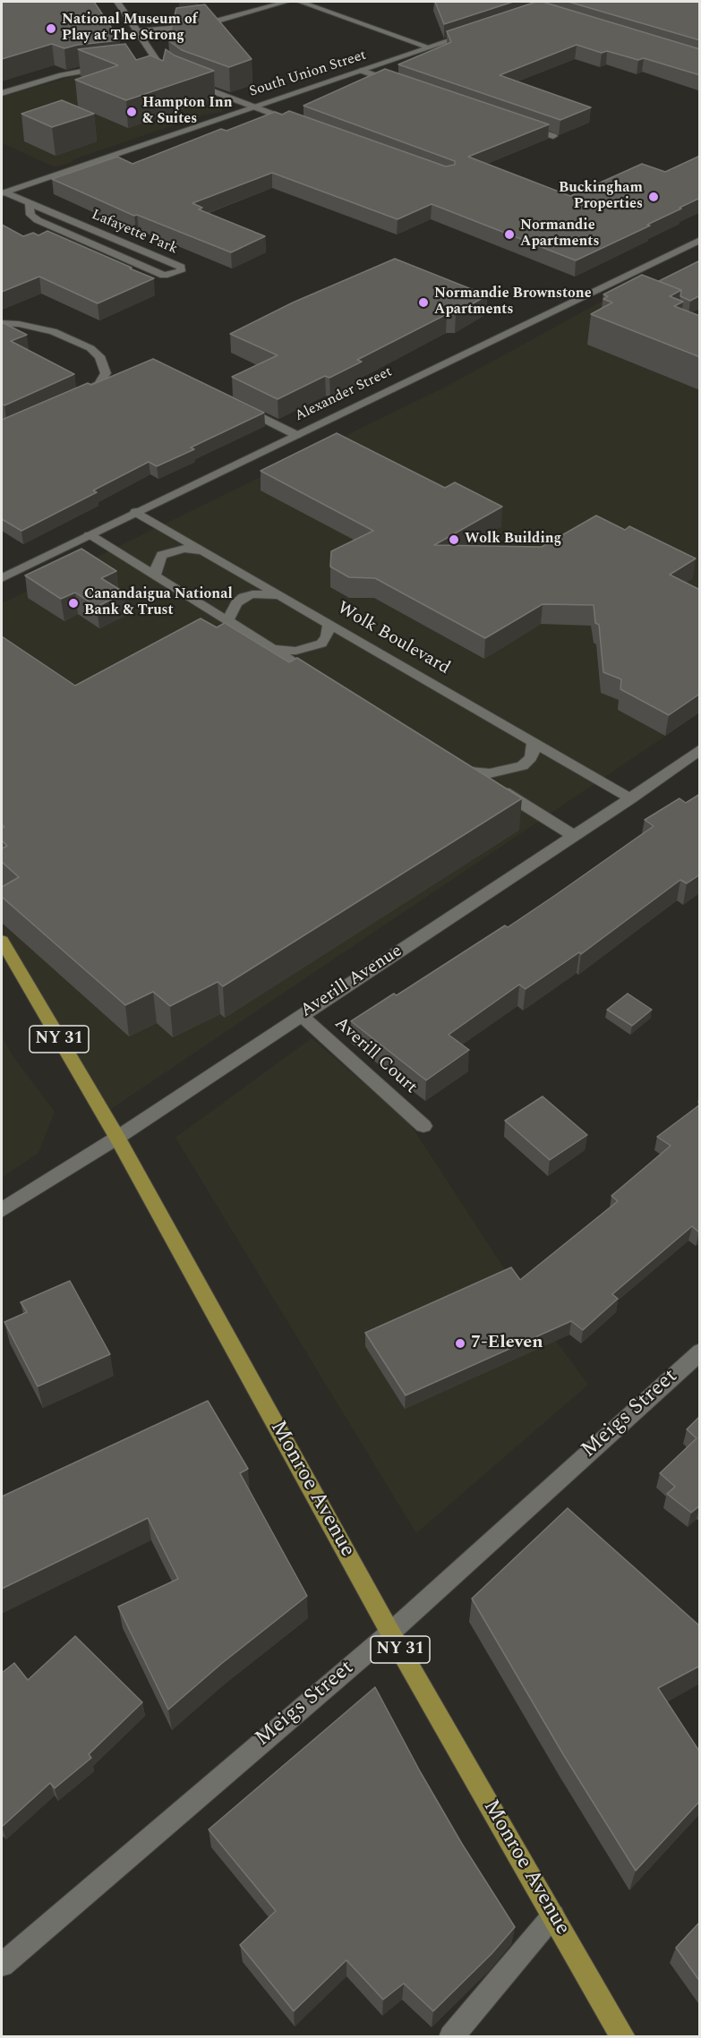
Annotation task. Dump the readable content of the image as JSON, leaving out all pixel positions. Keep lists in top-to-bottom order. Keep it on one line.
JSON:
{"streets":{"main road":["NY 31","Monroe Avenue"],"street":["South Union Street","Lafayette Park","Alexander Street","Wolk Boulevard","Averill Avenue","Averill Court","Meigs Street"]},"crossings":[["Alexander Street","Wolk Boulevard"],["Wolk Boulevard","Averill Avenue"],["Averill Avenue","Averill Court"],["Averill Avenue","Monroe Avenue"],["Meigs Street","Monroe Avenue"]],"places":["National Museum of Play at The Strong","Hampton Inn & Suites","Buckingham Properties","Normandie Apartments","Normandie Brownstone Apartments","Wolk Building","Canandaigua National Bank & Trust","7-Eleven"]}
